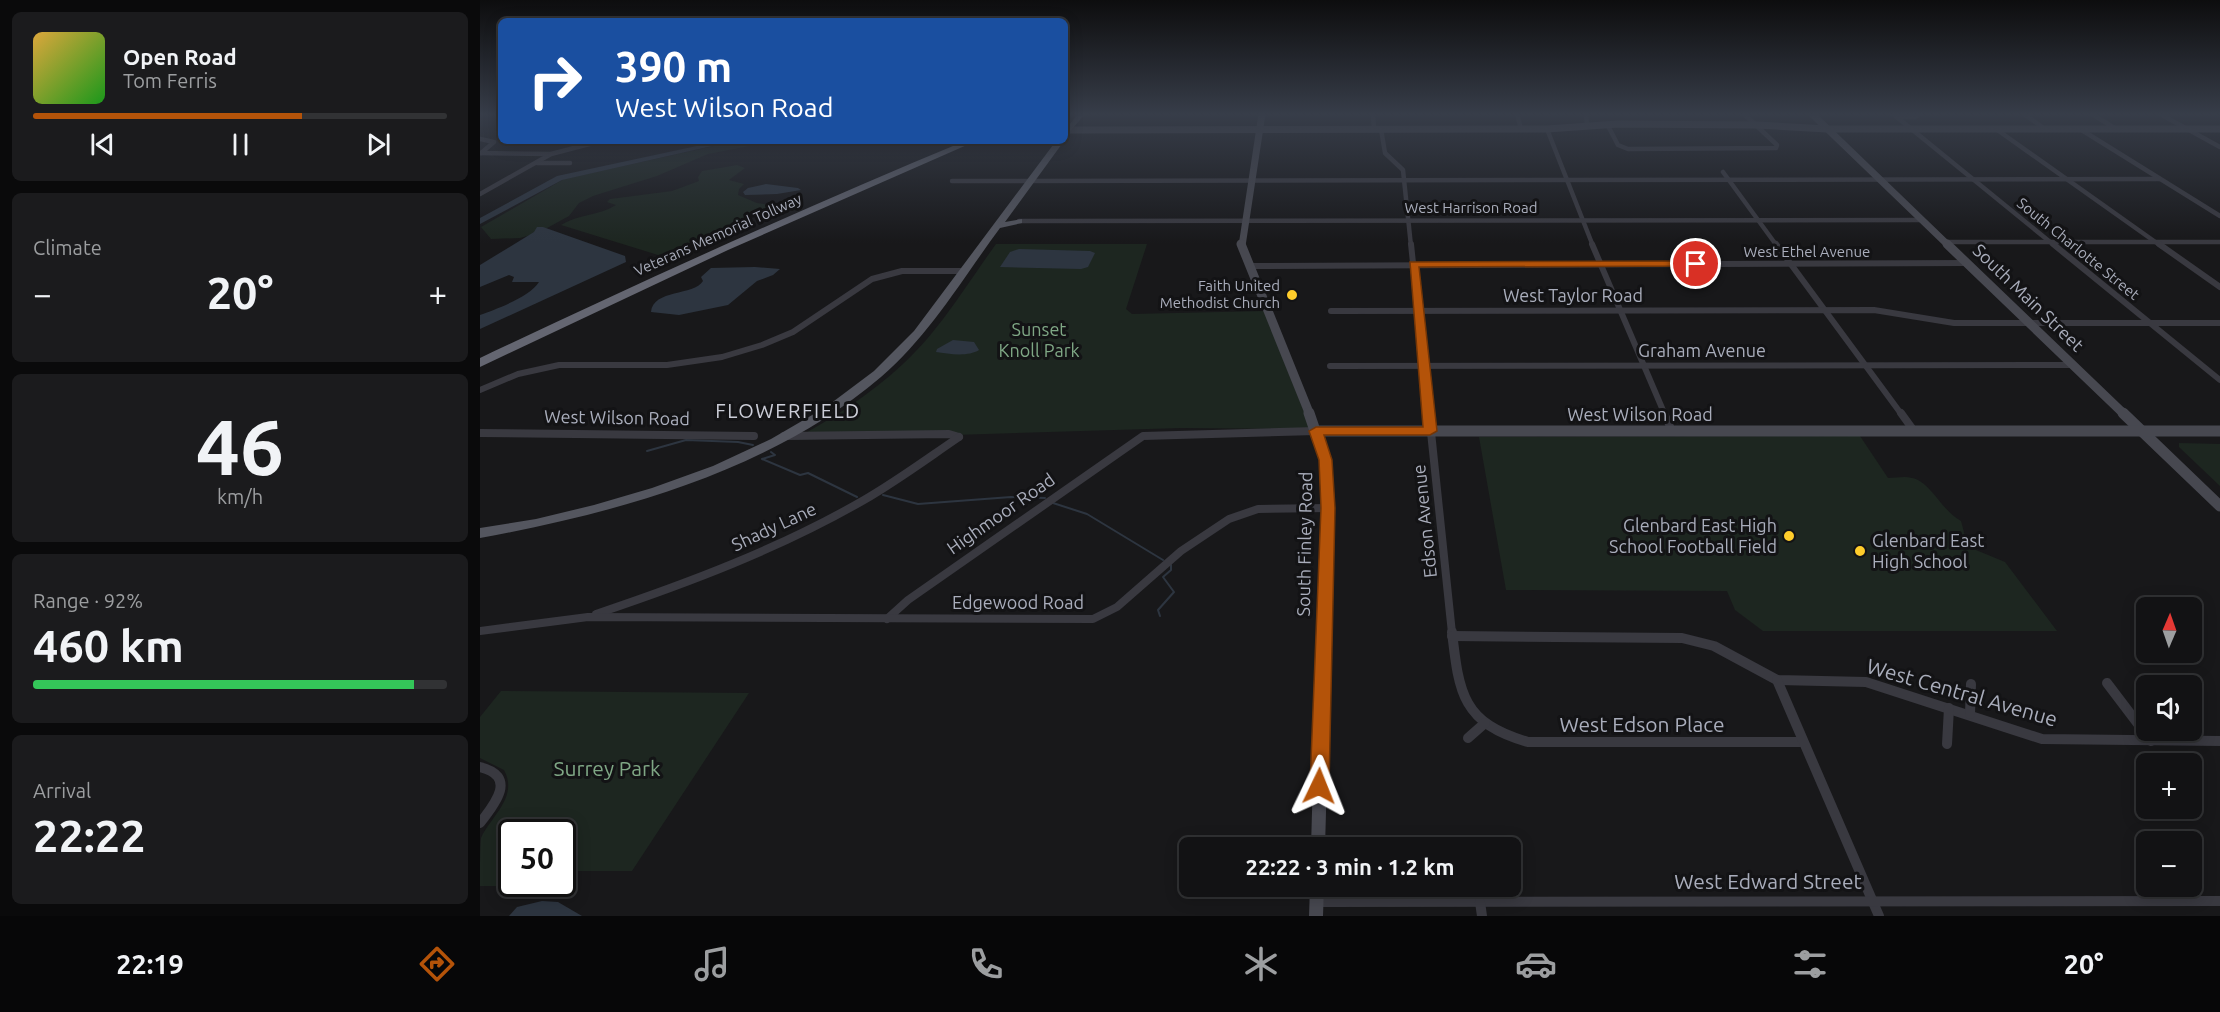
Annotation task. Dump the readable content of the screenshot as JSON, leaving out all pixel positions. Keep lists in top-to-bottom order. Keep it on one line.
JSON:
{"streets":{"highway":["Veterans Memorial Tollway"],"street":["West Harrison Road","South Charlotte Street","West Ethel Avenue","West Taylor Road","South Main Street","Graham Avenue","West Wilson Road","Highmoor Road","Edson Avenue","Shady Lane","South Finley Road","Edgewood Road","West Central Avenue","West Edson Place","West Edward Street"]},"crossings":[["West Harrison Road","South Main Street"],["West Harrison Road","Edson Avenue"],["West Harrison Road","South Finley Road"],["South Charlotte Street","West Taylor Road"],["West Ethel Avenue","South Main Street"],["West Ethel Avenue","Edson Avenue"],["West Ethel Avenue","South Finley Road"],["West Taylor Road","South Main Street"],["West Taylor Road","Edson Avenue"],["South Main Street","Graham Avenue"],["South Main Street","West Wilson Road"],["Graham Avenue","Edson Avenue"],["West Wilson Road","Highmoor Road"],["West Wilson Road","Edson Avenue"],["West Wilson Road","South Finley Road"],["Highmoor Road","Edgewood Road"],["Edson Avenue","West Central Avenue"],["Edson Avenue","West Edson Place"],["Shady Lane","Edgewood Road"],["South Finley Road","Edgewood Road"]],"districts":["FLOWERFIELD"],"parks":["Sunset Knoll Park","Surrey Park"],"places":["Faith United Methodist Church","Glenbard East High School Football Field","Glenbard East High School"],"north":"top","page":{"turn":["390 m","West Wilson Road"],"song":["Open Road","Tom Ferris"],"tile":["Climate",["46","km/h"],["Range · 92%","460 km"],["Arrival","22:22"]],"heat":["−","20°","+"],"map_buttons":["+","−"],"limit":"50","trip":"22:22 · 3 min · 1.2 km","tabs":["22:19","20°"]}}
